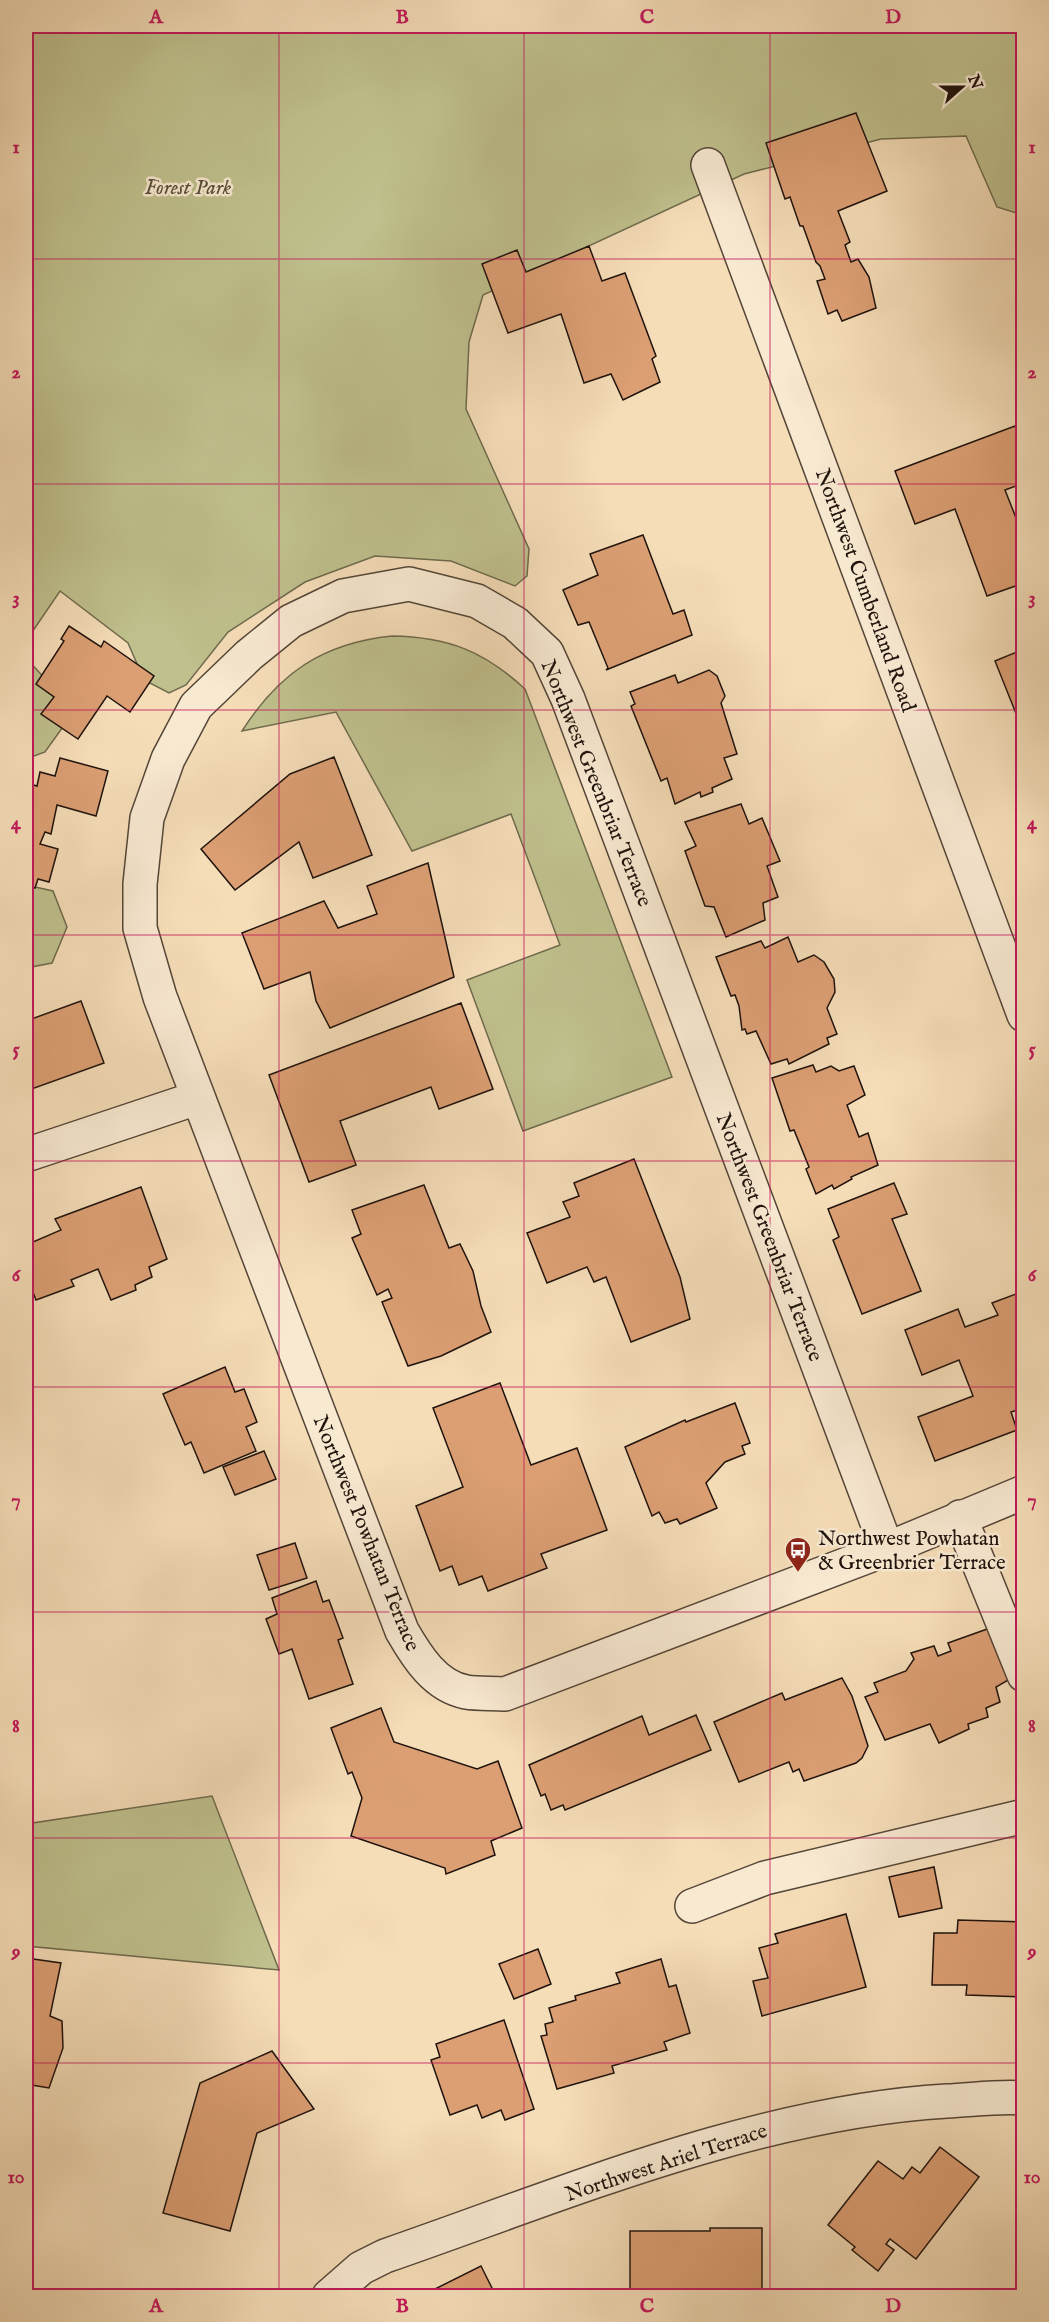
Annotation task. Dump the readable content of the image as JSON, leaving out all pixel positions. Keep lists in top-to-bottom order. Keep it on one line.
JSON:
{"streets":{"street":["Northwest Cumberland Road","Northwest Greenbriar Terrace","Northwest Powhatan Terrace","Northwest Ariel Terrace"]},"crossings":[["Northwest Greenbriar Terrace","Northwest Powhatan Terrace"]],"parks":["Forest Park"],"places":{"bus stop":["Northwest Powhatan & Greenbrier Terrace"]},"north":"right","grid":{"columns":["A","B","C","D"],"rows":["1","2","3","4","5","6","7","8","9","10"]}}
